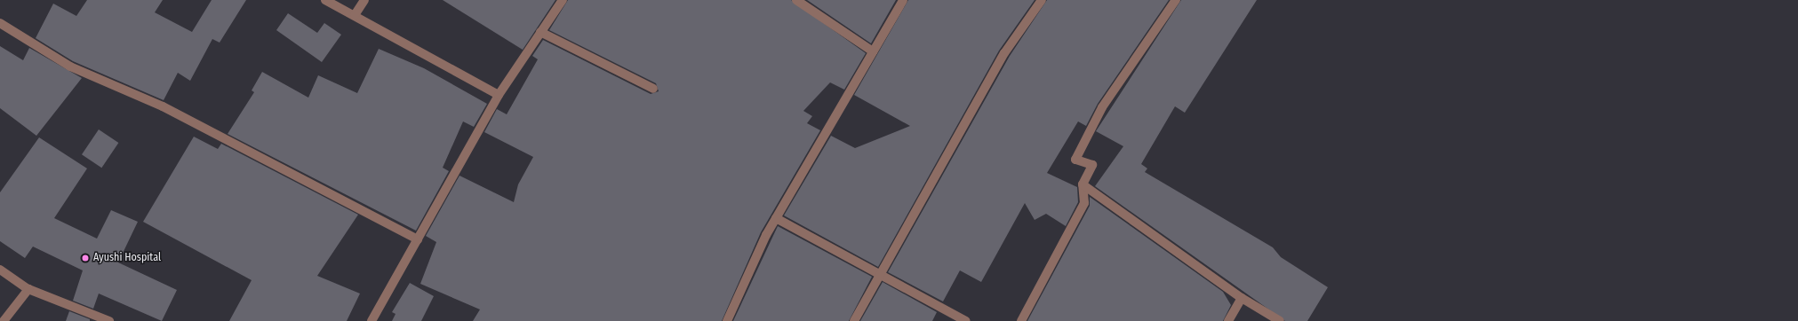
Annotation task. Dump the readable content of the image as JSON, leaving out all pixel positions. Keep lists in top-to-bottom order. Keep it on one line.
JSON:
{"places":["Ayushi Hospital"]}
